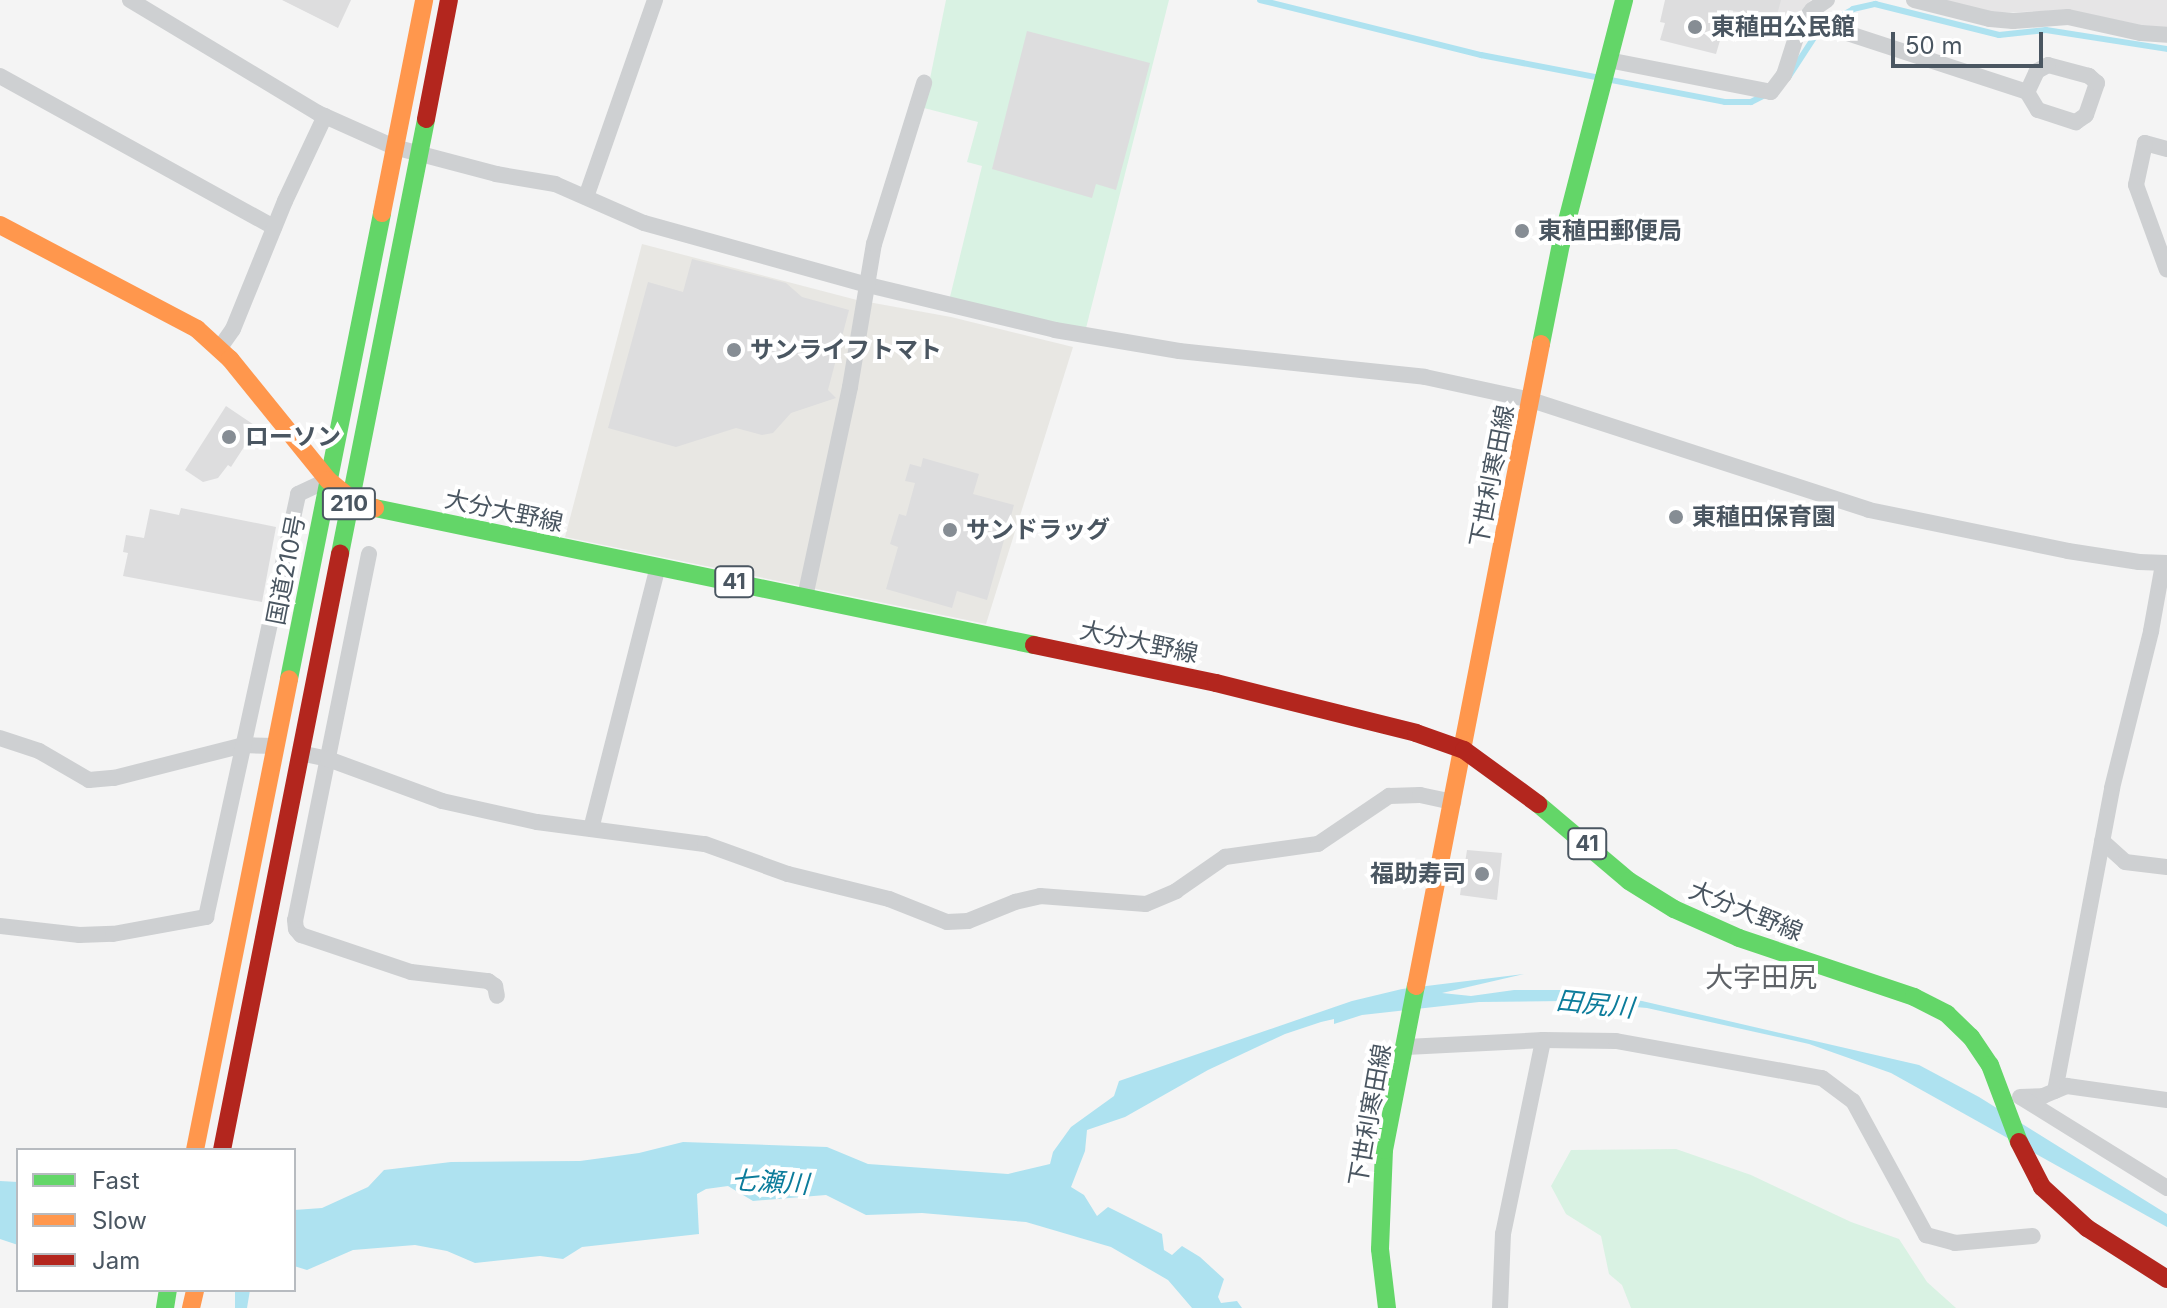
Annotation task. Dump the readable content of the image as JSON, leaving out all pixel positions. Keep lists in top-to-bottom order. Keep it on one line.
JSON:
{"streets":{"main road":["下世利寒田線","210","大分大野線","国道210号","41"]},"crossings":[["下世利寒田線","大分大野線"],["大分大野線","国道210号"]],"districts":["大字田尻"],"water":["田尻川","七瀬川"],"places":["東稙田公民館","東稙田郵便局","サンライフトマト","ローソン","東稙田保育園","サンドラッグ","福助寿司"],"legend":["Fast","Slow","Jam"],"scale_bar":"50 m"}
